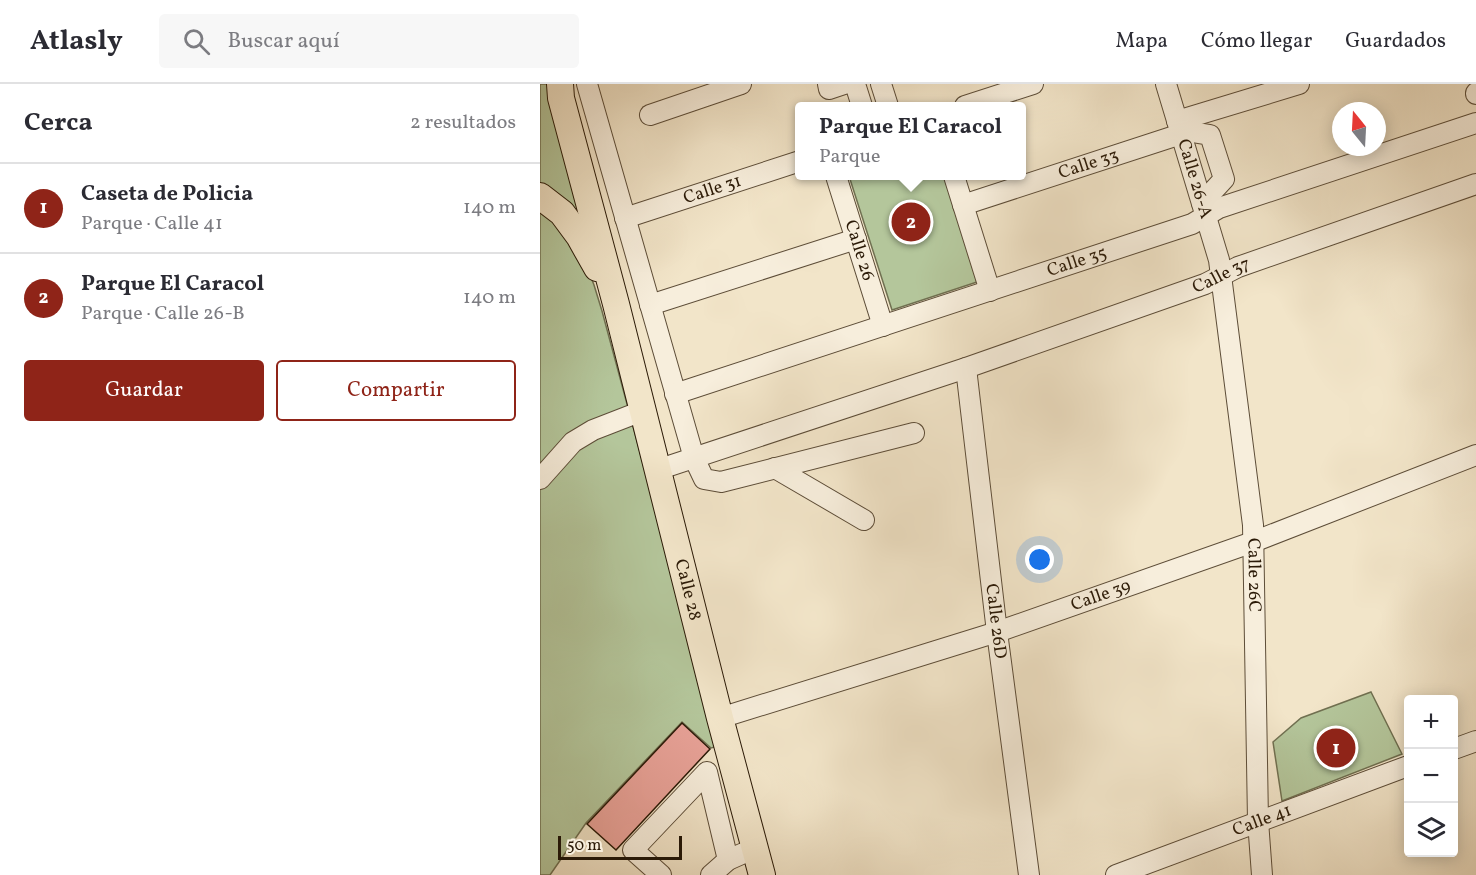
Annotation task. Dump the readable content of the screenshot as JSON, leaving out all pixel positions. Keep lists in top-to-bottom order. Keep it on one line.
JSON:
{"streets":{"main road":["Calle 28"],"street":["Calle 33","Calle 26-A","Calle 31","Calle 26","Calle 35","Calle 37","Calle 26C","Calle 39","Calle 26D","Calle 41"]},"crossings":[["Calle 33","Calle 26-A"],["Calle 26-A","Calle 35"],["Calle 26-A","Calle 37"],["Calle 26-A","Calle 26C"],["Calle 26","Calle 35"],["Calle 37","Calle 26C"],["Calle 37","Calle 28"],["Calle 37","Calle 26D"],["Calle 26C","Calle 39"],["Calle 26C","Calle 41"],["Calle 28","Calle 39"],["Calle 39","Calle 26D"]],"scale_bar":"50 m","north":"top","page":{"header":"Atlasly","search":"Buscar aquí","nav":["Mapa","Cómo llegar","Guardados"],"heading":["Cerca","2 resultados"],"popup":["Parque El Caracol","Parque"],"list":[{"mark":"1","name":"Caseta de Policia","note":"Parque · Calle 41","value":"140 m"},{"mark":"2","name":"Parque El Caracol","note":"Parque · Calle 26-B","value":"140 m"}],"pins":["2","1"],"buttons":["Guardar","Compartir"],"map_buttons":["+","−"],"scale":"50 m"}}
